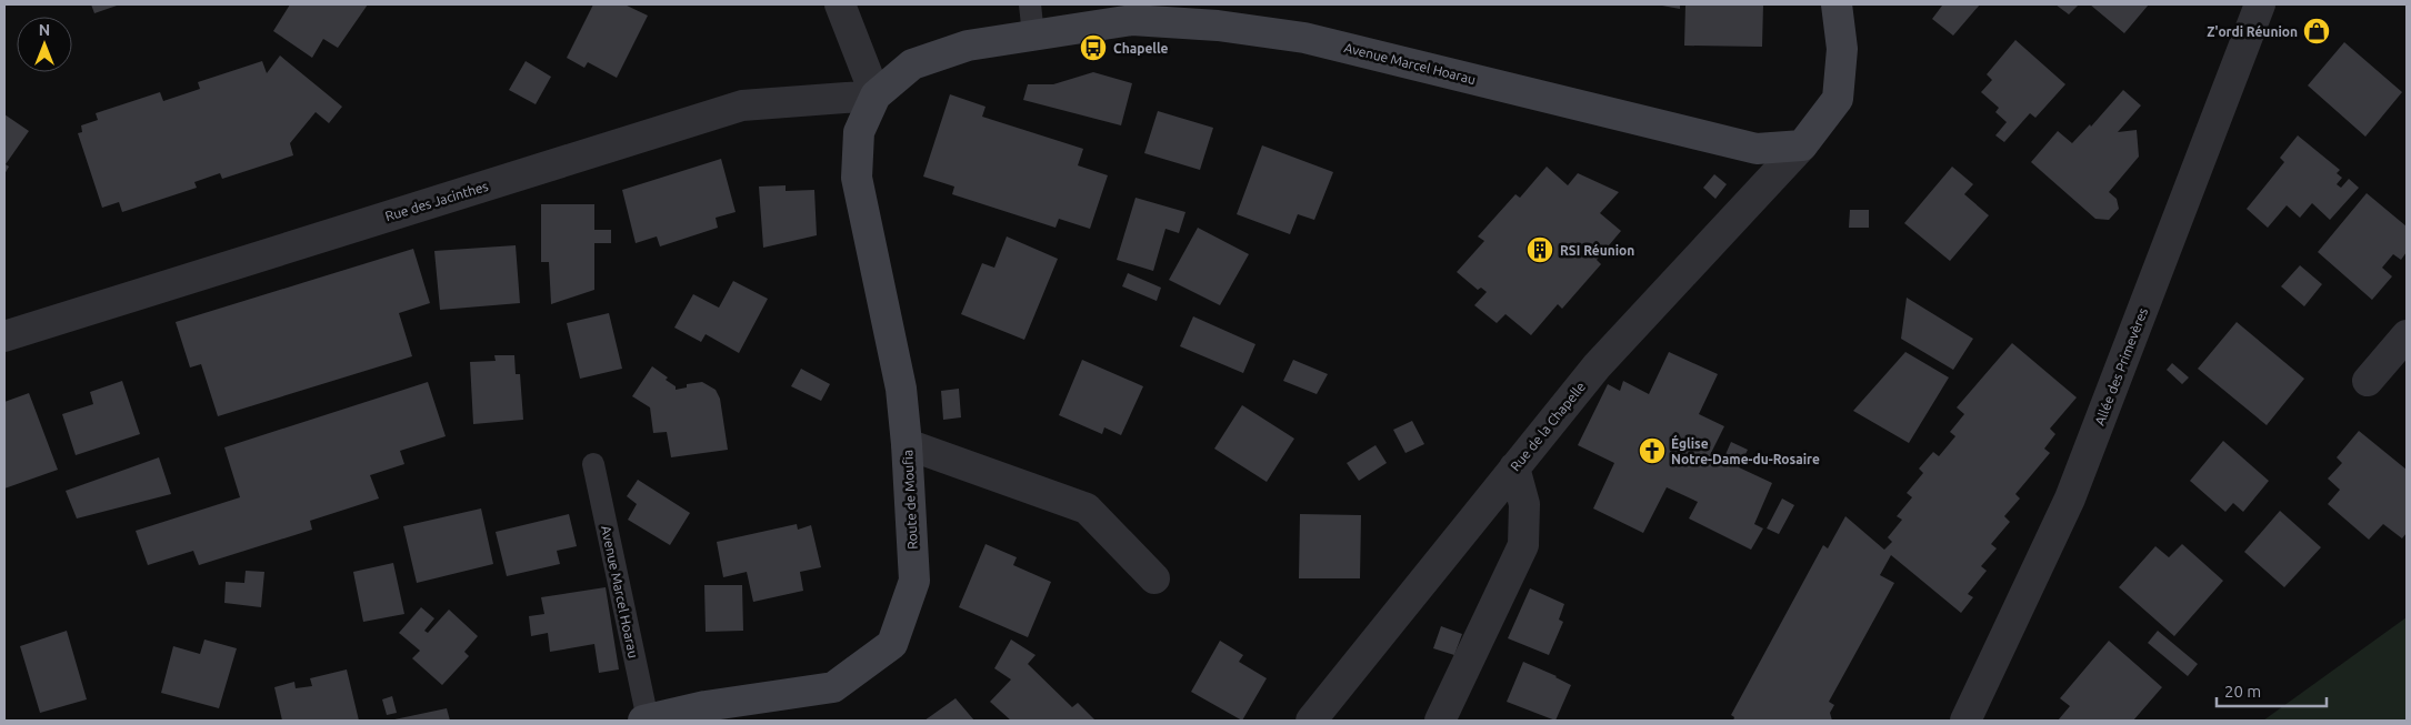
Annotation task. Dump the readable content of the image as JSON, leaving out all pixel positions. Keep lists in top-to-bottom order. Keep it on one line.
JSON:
{"streets":{"main road":["Avenue Marcel Hoarau","Route de Moufia"],"street":["Rue des Jacinthes","Allée des Primevères","Rue de la Chapelle"]},"crossings":[["Avenue Marcel Hoarau","Rue des Jacinthes"],["Avenue Marcel Hoarau","Rue de la Chapelle"],["Avenue Marcel Hoarau","Route de Moufia"],["Rue des Jacinthes","Route de Moufia"]],"places":{"shop":["Z'ordi Réunion"],"bus stop":["Chapelle"],"building":["RSI Réunion"],"church":["Église Notre-Dame-du-Rosaire"]},"scale_bar":"20 m","north":"top"}
